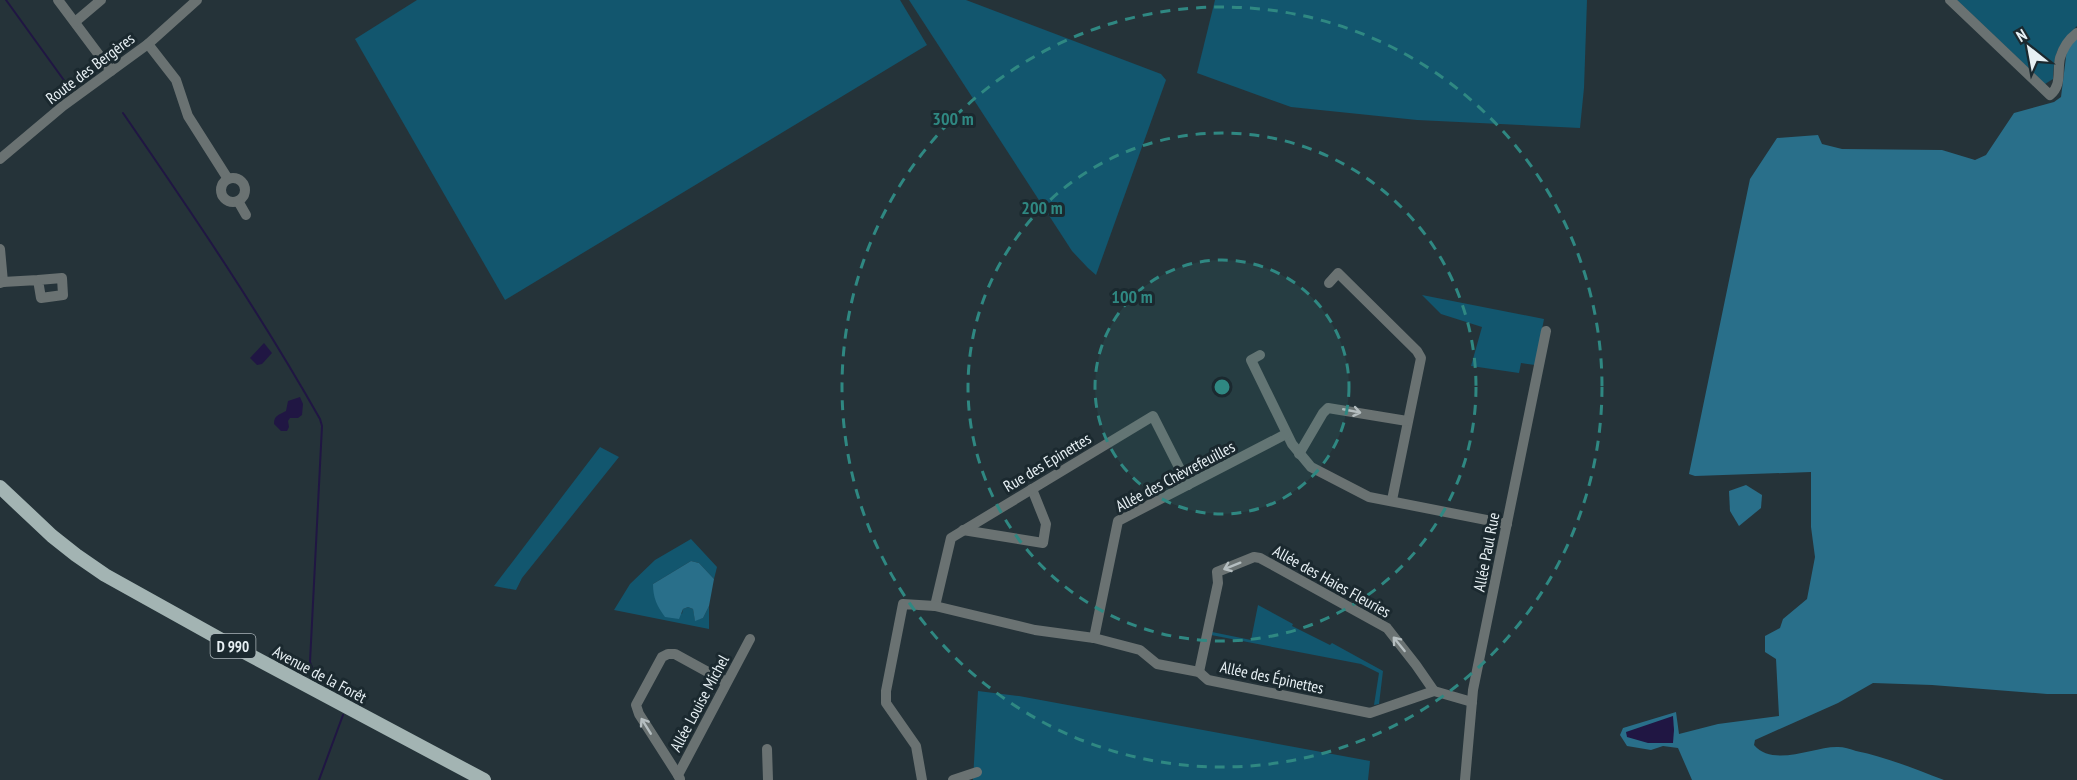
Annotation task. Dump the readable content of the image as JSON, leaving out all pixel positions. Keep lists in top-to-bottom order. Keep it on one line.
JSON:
{"streets":{"main road":["D 990","Avenue de la Forêt"],"street":["Route des Bergères","Rue des Epinettes","Allée des Chèvrefeuilles","Allée Paul Rue","Allée des Haies Fleuries","Allée des Épinettes","Allée Louise Michel"]},"crossings":[["Rue des Epinettes","Allée des Chèvrefeuilles"],["Rue des Epinettes","Allée des Épinettes"],["Allée des Chèvrefeuilles","Allée des Épinettes"],["Allée des Haies Fleuries","Allée des Épinettes"]],"north":"top left","rings":["300 m","200 m","100 m"]}
